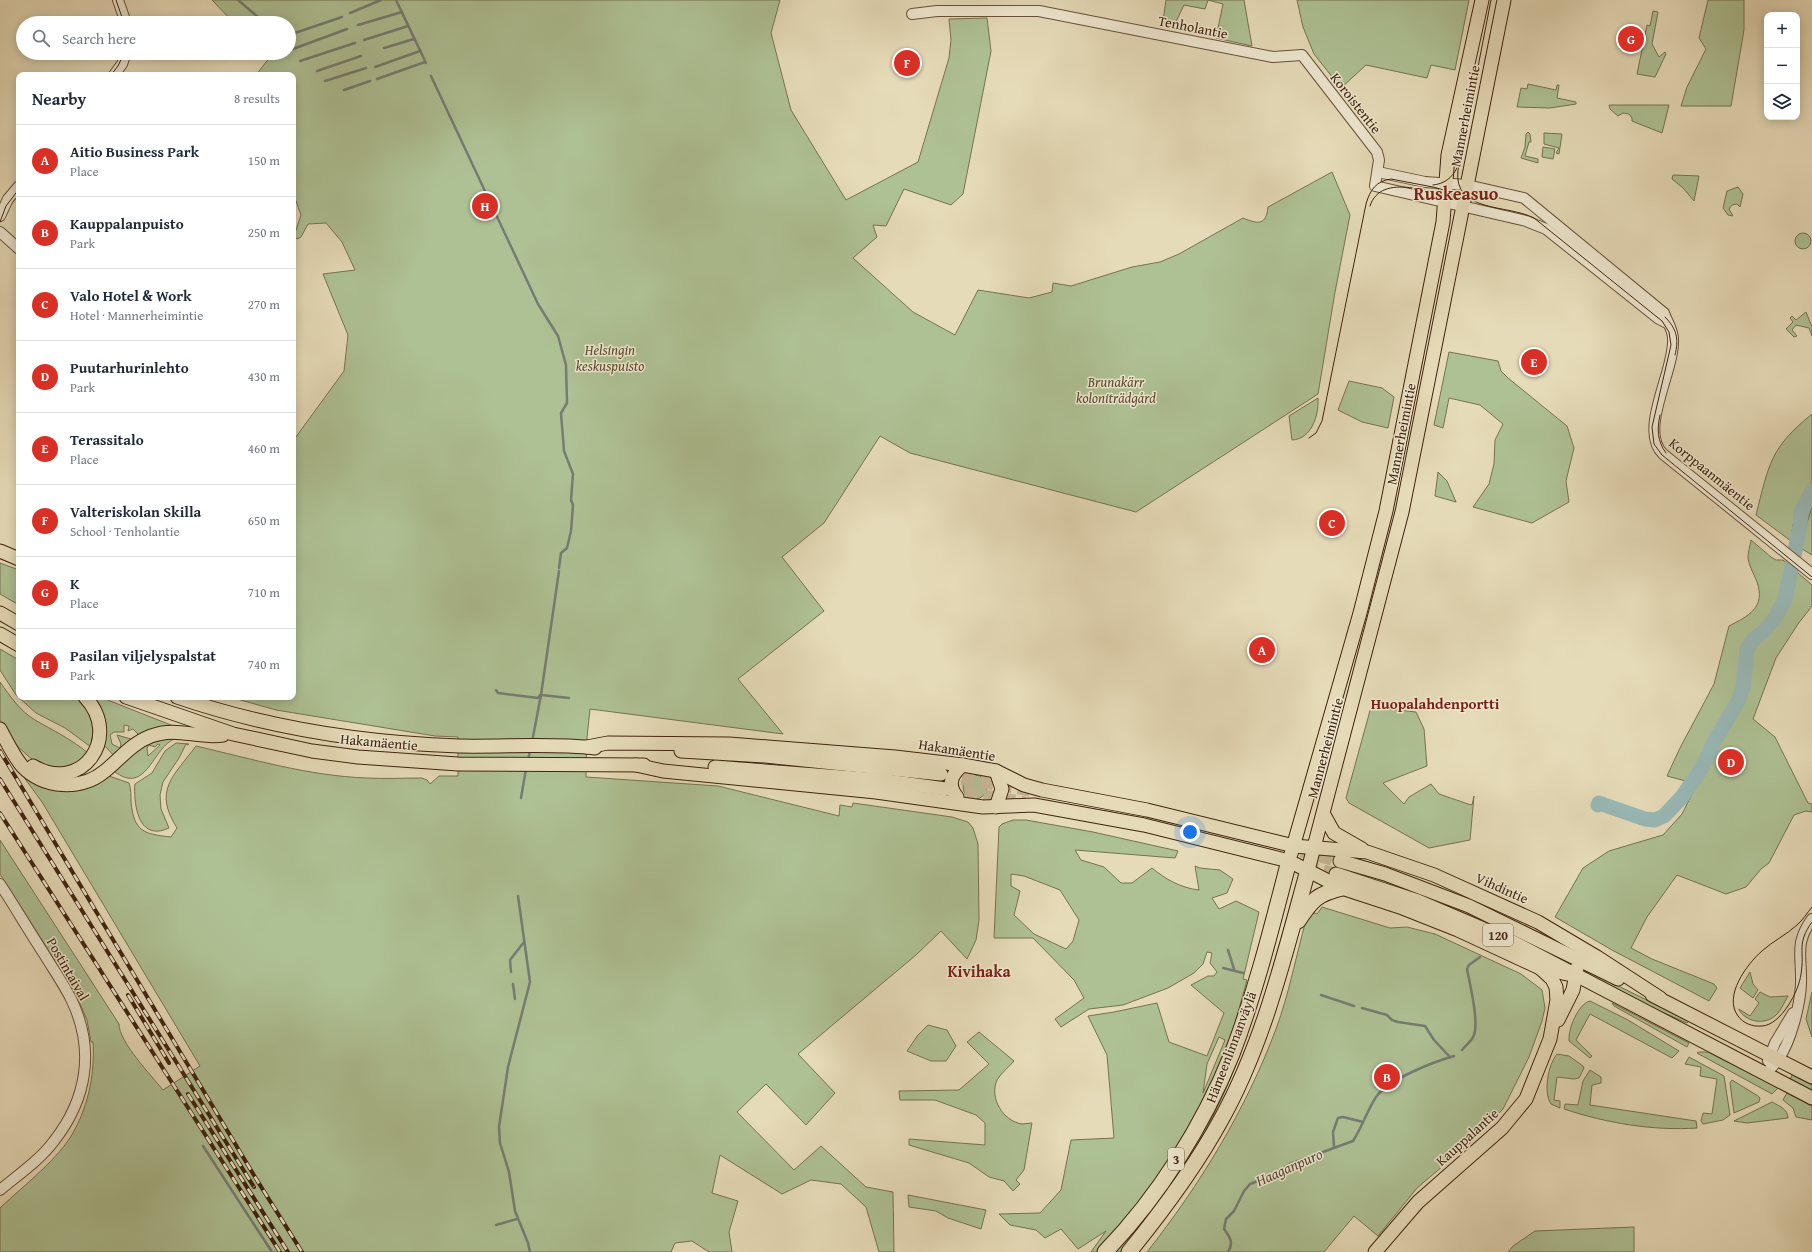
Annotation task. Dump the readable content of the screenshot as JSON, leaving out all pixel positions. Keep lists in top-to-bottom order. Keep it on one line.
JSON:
{"streets":{"highway":["Hämeenlinnanväylä","3"],"main road":["Mannerheimintie","Hakamäentie","Vihdintie","120","Kauppalantie"],"street":["Tenholantie","Koroistentie","Korppaanmäentie","Postintaival"]},"crossings":[["Tenholantie","Koroistentie"],["Koroistentie","Mannerheimintie"],["Mannerheimintie","Korppaanmäentie"],["Mannerheimintie","Hakamäentie"],["Mannerheimintie","Vihdintie"],["Mannerheimintie","Hämeenlinnanväylä"],["Hakamäentie","Vihdintie"],["Hakamäentie","Hämeenlinnanväylä"],["Vihdintie","Kauppalantie"],["120","Kauppalantie"]],"districts":["Ruskeasuo","Huopalahdenportti","Kivihaka"],"water":["Haaganpuro"],"parks":["Helsingin keskuspuisto","Brunakärr koloniträdgård"],"page":{"map_buttons":["+","−"],"search":"Search here","pins":["G","F","H","E","C","A","D","B"],"heading":["Nearby","8 results"],"list":[{"mark":"A","name":"Aitio Business Park","note":"Place","value":"150 m"},{"mark":"B","name":"Kauppalanpuisto","note":"Park","value":"250 m"},{"mark":"C","name":"Valo Hotel & Work","note":"Hotel · Mannerheimintie","value":"270 m"},{"mark":"D","name":"Puutarhurinlehto","note":"Park","value":"430 m"},{"mark":"E","name":"Terassitalo","note":"Place","value":"460 m"},{"mark":"F","name":"Valteriskolan Skilla","note":"School · Tenholantie","value":"650 m"},{"mark":"G","name":"K","note":"Place","value":"710 m"},{"mark":"H","name":"Pasilan viljelyspalstat","note":"Park","value":"740 m"}]}}
